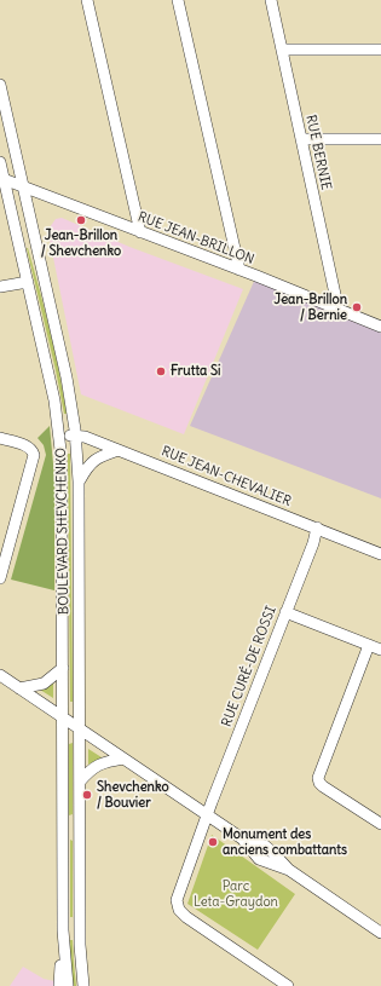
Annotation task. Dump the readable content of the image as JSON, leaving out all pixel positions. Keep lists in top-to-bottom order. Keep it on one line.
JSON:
{"streets":{"street":["RUE BERNIE","RUE JEAN-BRILLON","RUE JEAN-CHEVALIER","BOULEVARD SHEVCHENKO","RUE CURÉ-DE ROSSI"]},"crossings":[["RUE BERNIE","RUE JEAN-BRILLON"],["RUE JEAN-BRILLON","BOULEVARD SHEVCHENKO"],["RUE JEAN-CHEVALIER","BOULEVARD SHEVCHENKO"],["RUE JEAN-CHEVALIER","RUE CURÉ-DE ROSSI"]],"parks":["Parc Leta-Graydon"],"places":["Jean-Brillon / Shevchenko","Jean-Brillon / Bernie","Frutta Si","Shevchenko / Bouvier","Monument des anciens combattants"]}
